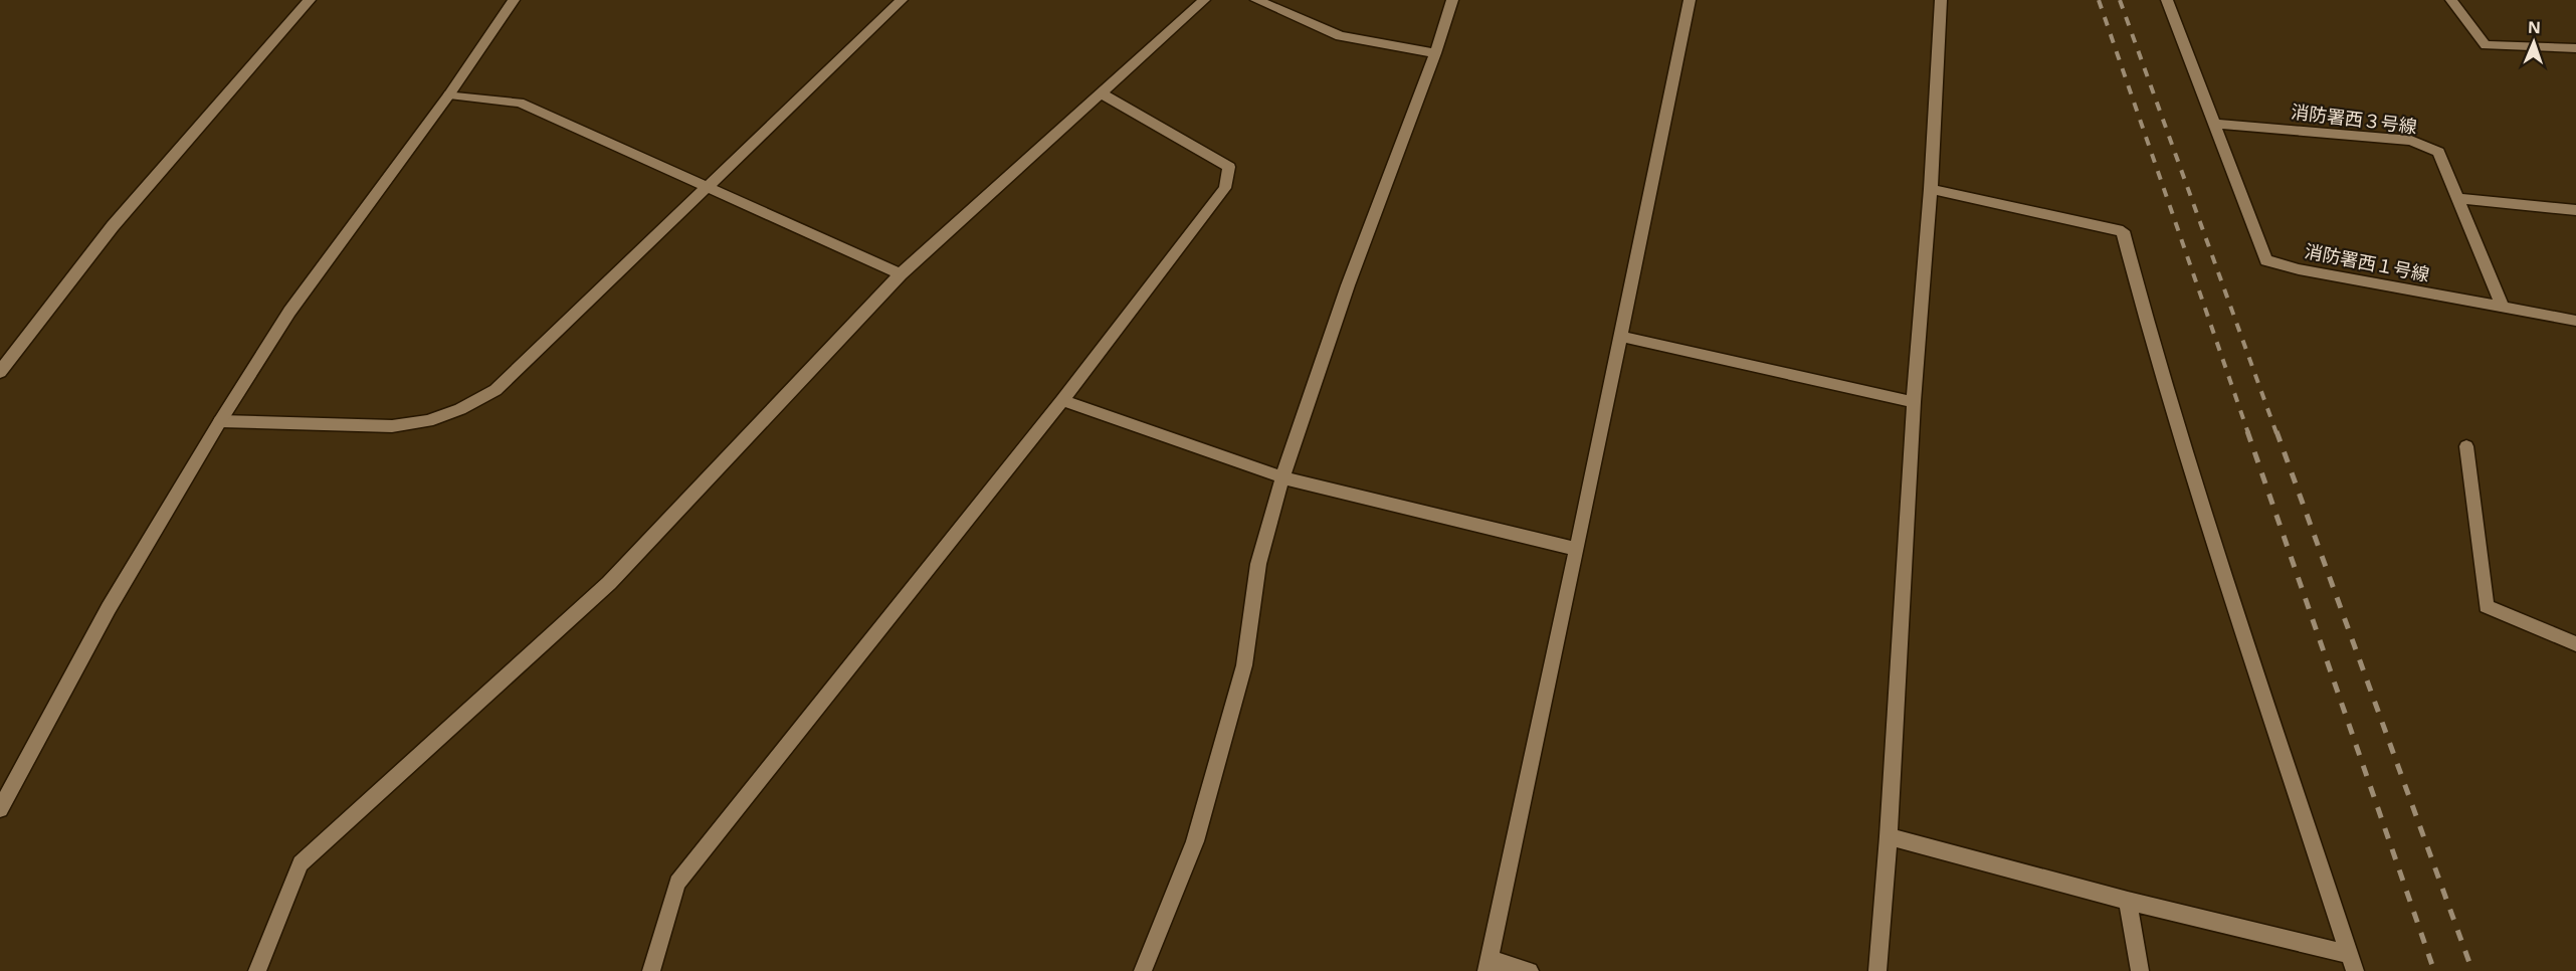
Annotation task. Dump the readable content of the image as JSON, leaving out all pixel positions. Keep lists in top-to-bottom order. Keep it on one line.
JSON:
{"streets":{"street":["消防署西３号線","消防署西１号線"]},"crossings":[["消防署西３号線","消防署西１号線"]],"north":"top"}
